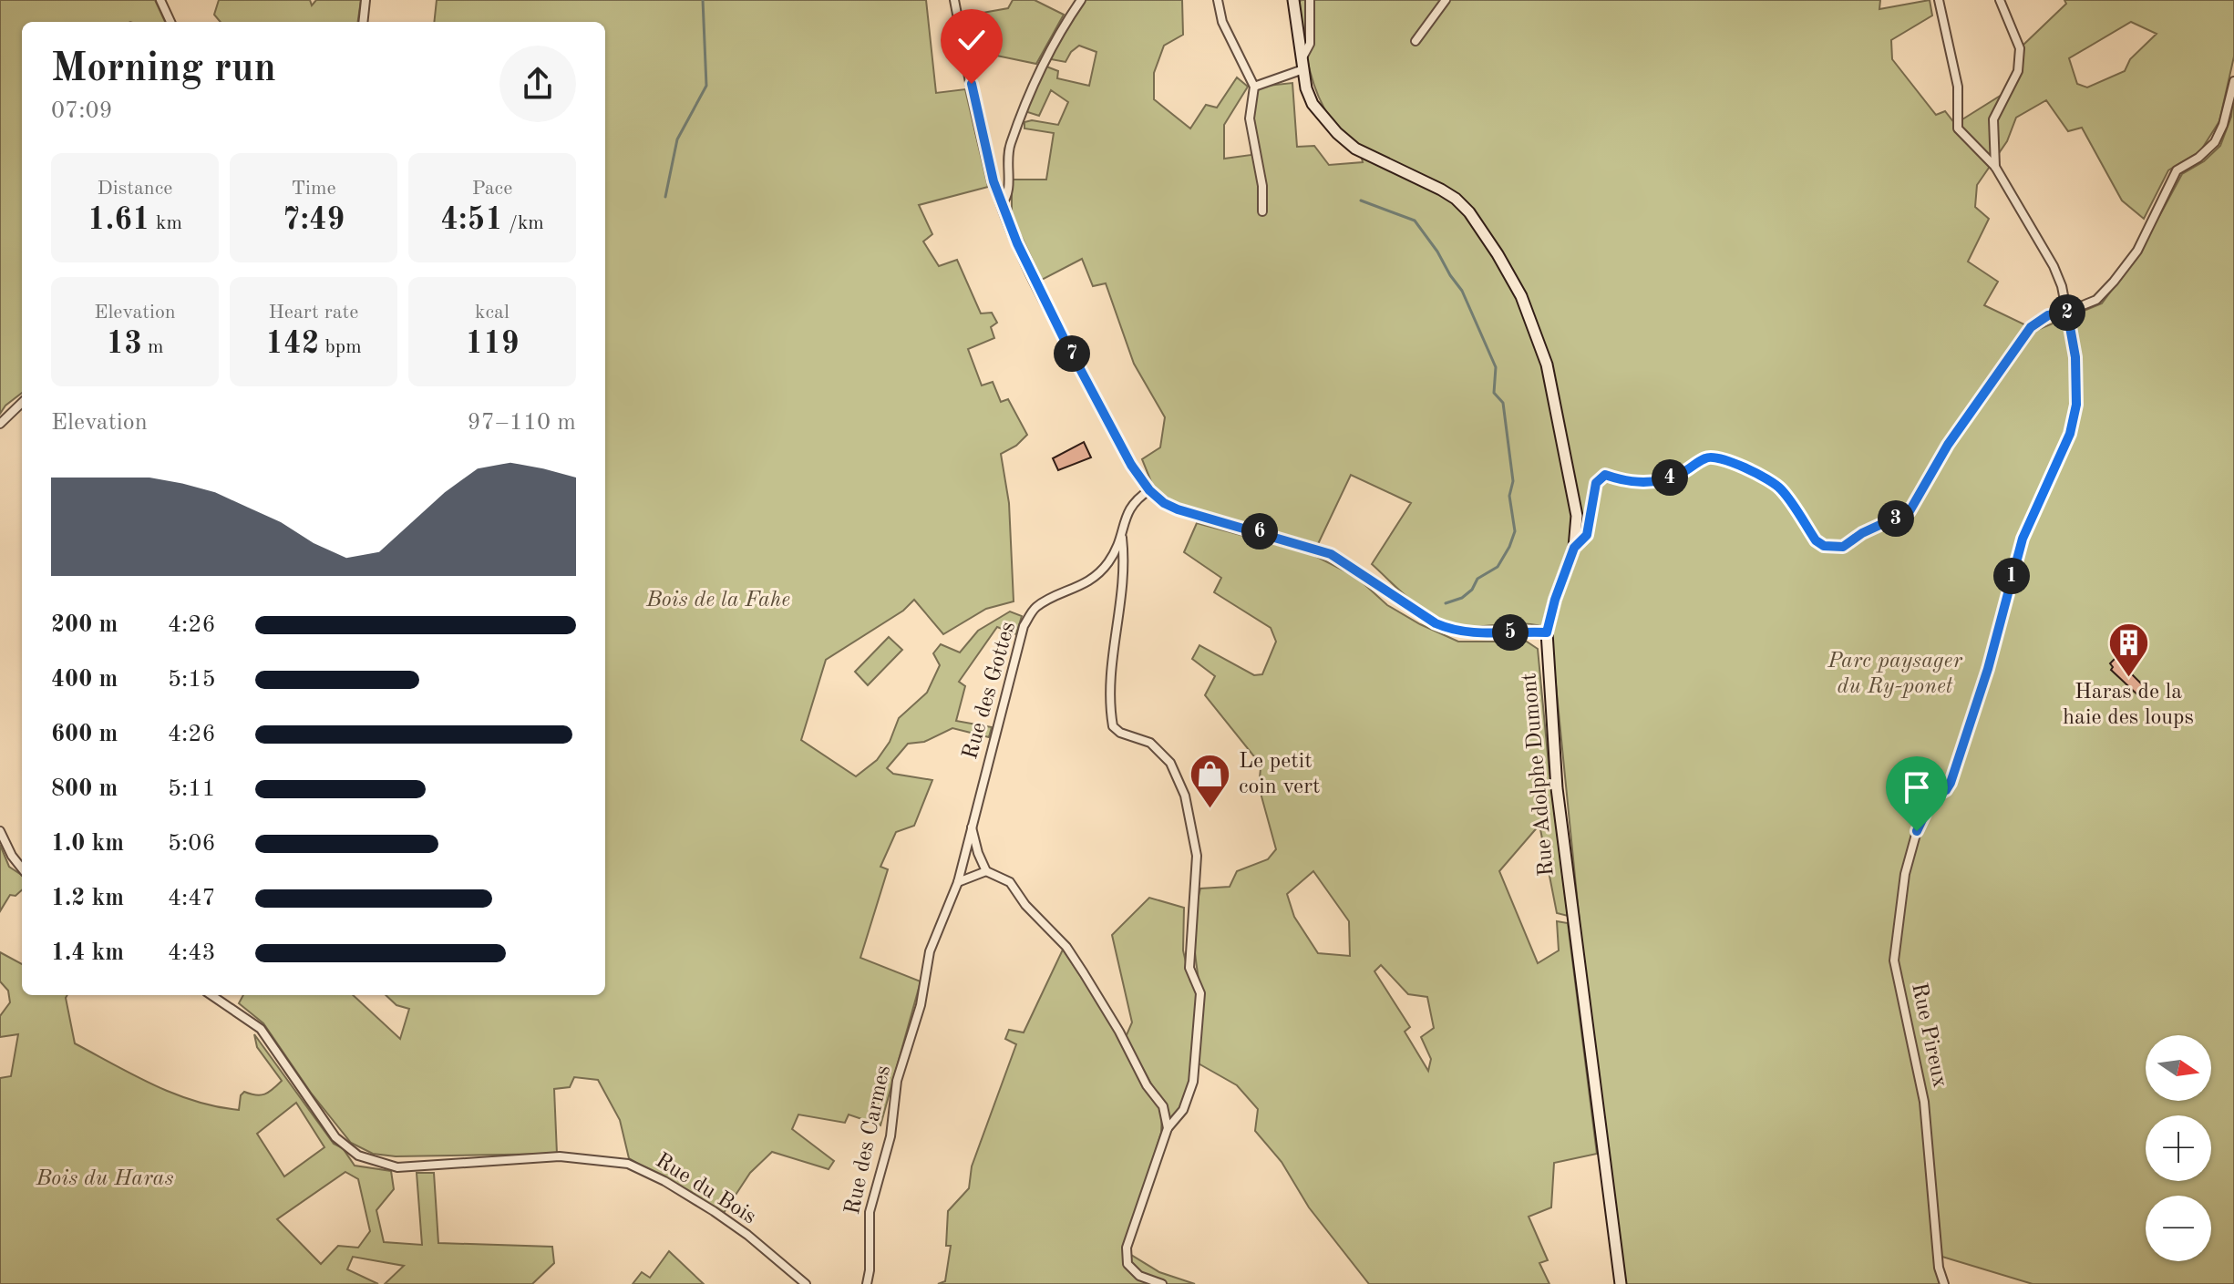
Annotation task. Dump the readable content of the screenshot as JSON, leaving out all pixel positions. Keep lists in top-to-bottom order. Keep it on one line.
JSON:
{"streets":{"main road":["Rue Adolphe Dumont"],"street":["Rue des Gottes","Rue Pireux","Rue des Carmes","Rue du Bois"]},"crossings":[["Rue des Gottes","Rue des Carmes"]],"parks":["Bois de la Fahe","Parc paysager du Ry-ponet","Bois du Haras"],"places":{"building":["Haras de la haie des loups"],"shop":["Le petit coin vert"]},"north":"right","page":{"heading":["Morning run","07:09"],"stats":[["Distance","1.61 km"],["Time","7:49"],["Pace","4:51 /km"],["Elevation","13 m"],["Heart rate","142 bpm"],["kcal","119"]],"pins":["2","7","4","3","6","1","5"],"chart":["Elevation","97–110 m"],"list":[{"name":"200 m","note":"4:26"},{"name":"400 m","note":"5:15"},{"name":"600 m","note":"4:26"},{"name":"800 m","note":"5:11"},{"name":"1.0 km","note":"5:06"},{"name":"1.2 km","note":"4:47"},{"name":"1.4 km","note":"4:43"}],"map_buttons":["+","−"]}}
